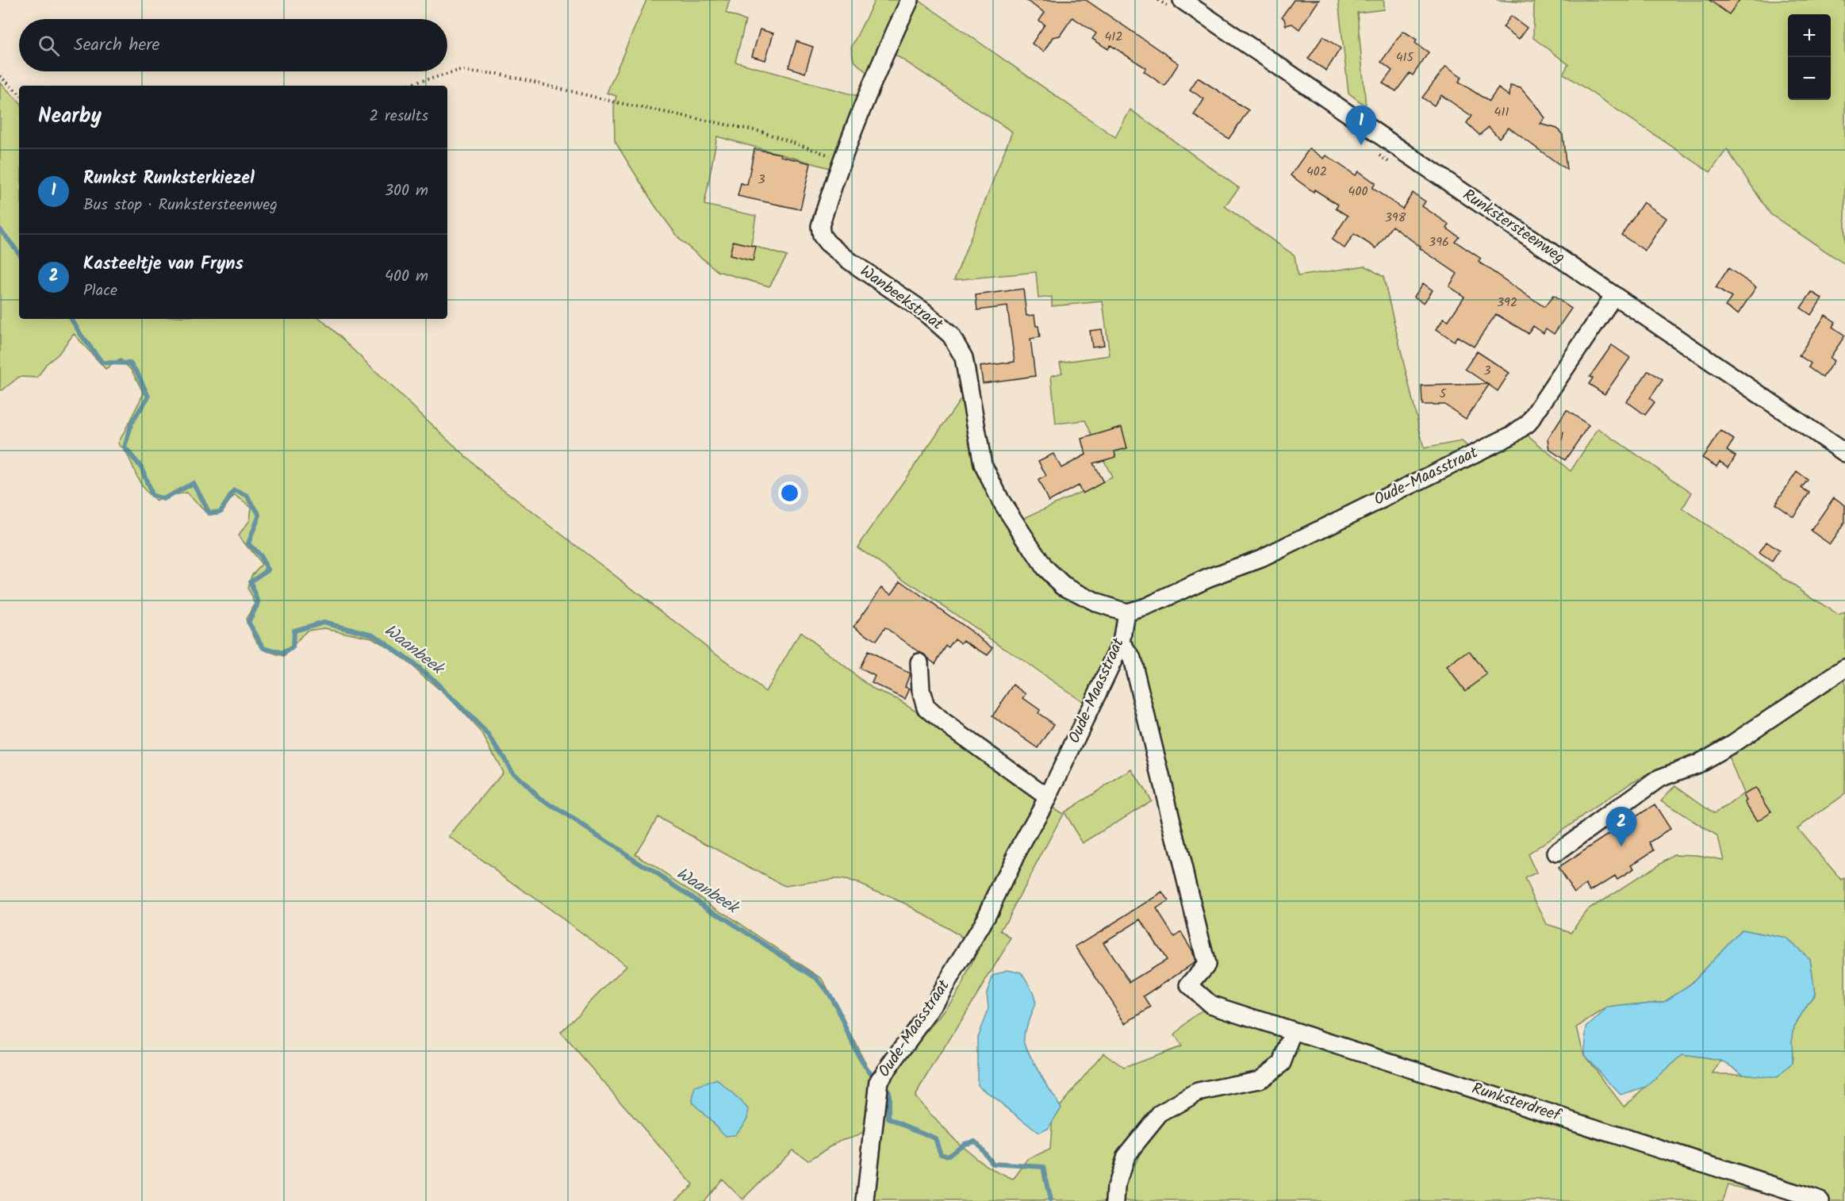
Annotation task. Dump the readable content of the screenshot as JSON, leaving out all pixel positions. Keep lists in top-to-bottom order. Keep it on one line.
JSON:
{"streets":{"street":["Runkstersteenweg","Wanbeekstraat","Oude-Maasstraat","Runksterdreef"]},"crossings":[["Runkstersteenweg","Oude-Maasstraat"],["Wanbeekstraat","Oude-Maasstraat"],["Oude-Maasstraat","Runksterdreef"]],"water":["Waanbeek"],"house_numbers":["412","415","411","402","3","400","398","396","392","3","5","1"],"page":{"map_buttons":["+","−"],"search":"Search here","heading":["Nearby","2 results"],"pins":["1","2"],"list":[{"mark":"1","name":"Runkst Runksterkiezel","note":"Bus stop · Runkstersteenweg","value":"300 m"},{"mark":"2","name":"Kasteeltje van Fryns","note":"Place","value":"400 m"}]}}
